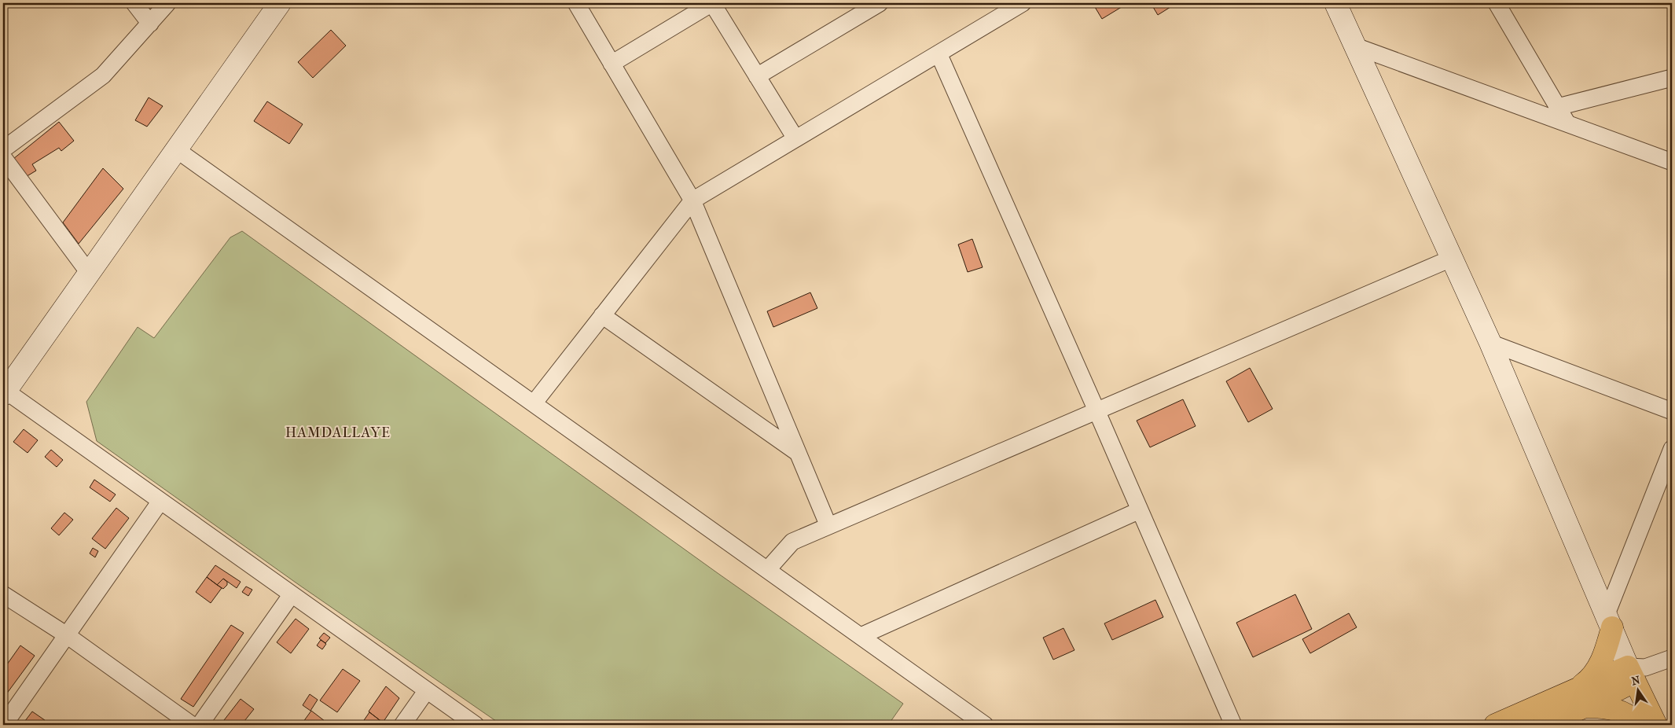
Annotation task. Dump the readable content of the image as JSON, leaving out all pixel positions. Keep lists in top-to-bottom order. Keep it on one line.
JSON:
{"districts":["HAMDALLAYE"],"north":"top"}
